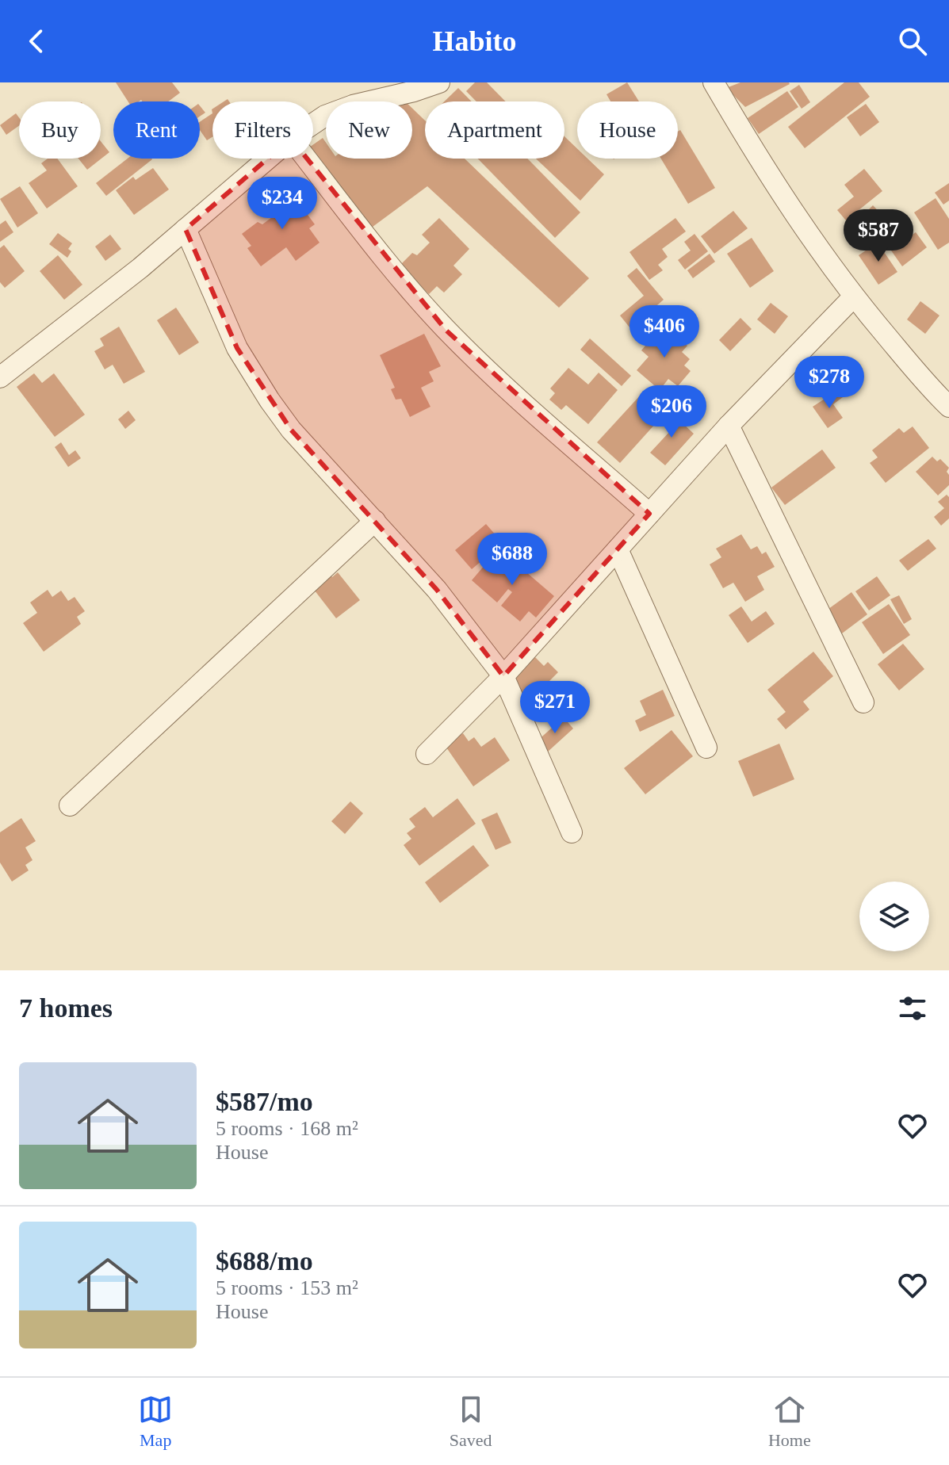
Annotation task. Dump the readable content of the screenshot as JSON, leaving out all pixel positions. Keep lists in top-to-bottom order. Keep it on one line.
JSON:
{"page":{"header":"Habito","chip":["Buy","Rent","Filters","New","Apartment","House"],"price":["$234","$587","$406","$278","$206","$688","$271"],"heading":"7 homes","list":[{"name":"$587/mo","note":"5 rooms · 168 m² · House"},{"name":"$688/mo","note":"5 rooms · 153 m² · House"}],"tabs":["Map","Saved","Home"]}}
